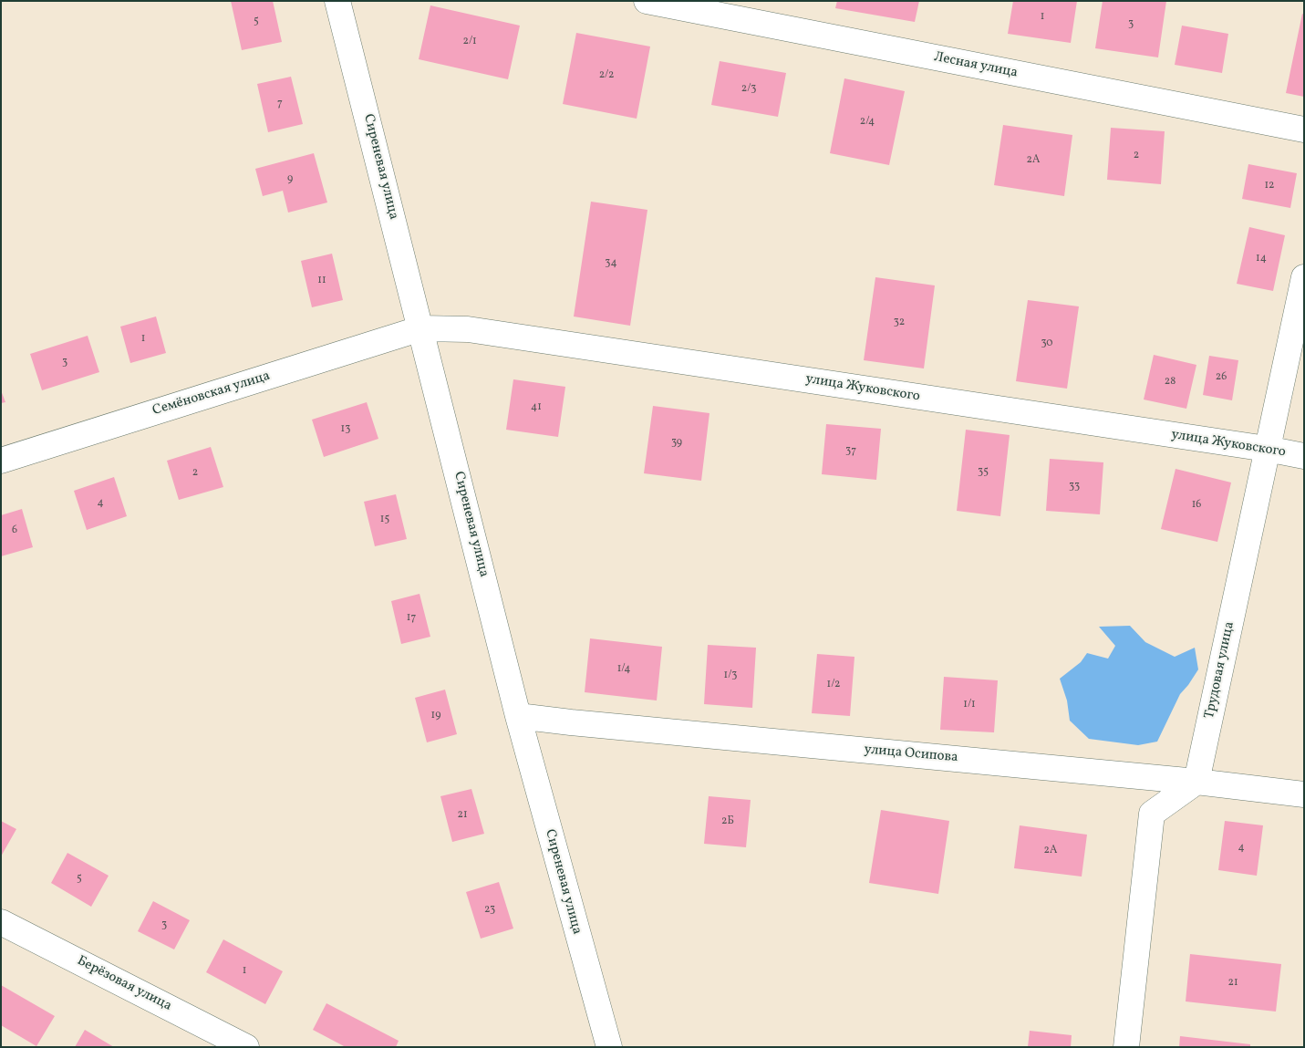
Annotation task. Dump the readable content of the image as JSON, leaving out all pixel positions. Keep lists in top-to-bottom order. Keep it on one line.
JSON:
{"streets":{"street":["Лесная улица","Сиреневая улица","улица Жуковского","Семёновская улица","Трудовая улица","улица Осипова","Берёзовая улица"]},"crossings":[["Сиреневая улица","улица Жуковского"],["Сиреневая улица","Семёновская улица"],["Сиреневая улица","улица Осипова"],["улица Жуковского","Семёновская улица"],["улица Жуковского","Трудовая улица"],["Трудовая улица","улица Осипова"]],"house_numbers":["1","5","3","2/1","2/2","2/3","7","2/4","2","2А","9","12","14","34","11","32","1","30","3","26","28","41","13","39","37","35","2","33","4","16","15","6","17","1/4","1/3","1/2","1/1","19","21","2Б","4","2А","5","23","3","1","21"]}
